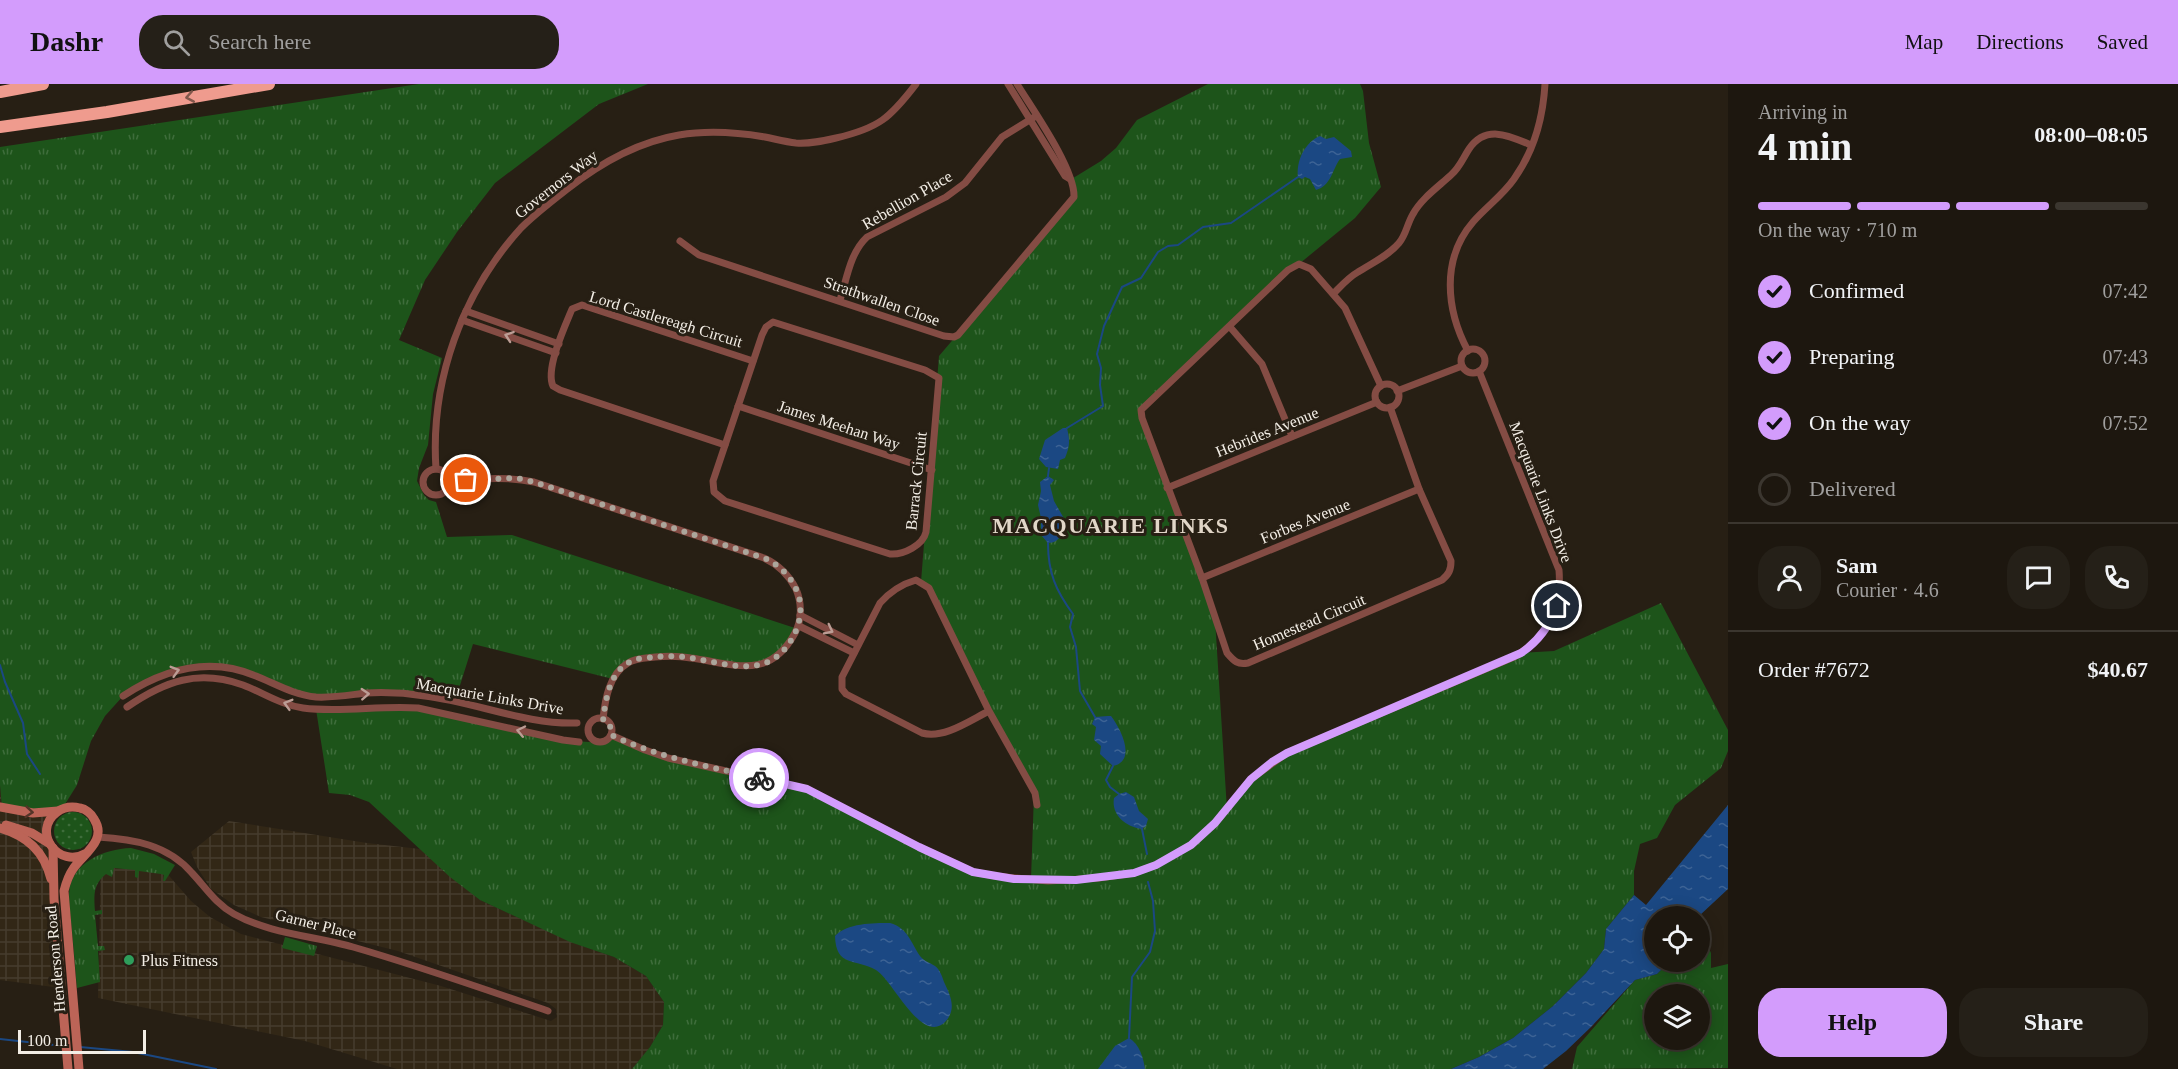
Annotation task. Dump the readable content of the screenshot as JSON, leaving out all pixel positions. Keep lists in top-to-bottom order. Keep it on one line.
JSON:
{"streets":{"main road":["Henderson Road"],"street":["Governors Way","Rebellion Place","Strathwallen Close","Lord Castlereagh Circuit","James Meehan Way","Hebrides Avenue","Barrack Circuit","Macquarie Links Drive","Forbes Avenue","Homestead Circuit","Garner Place"]},"crossings":[["Rebellion Place","Strathwallen Close"],["Lord Castlereagh Circuit","Barrack Circuit"],["James Meehan Way","Barrack Circuit"],["Hebrides Avenue","Homestead Circuit"],["Forbes Avenue","Homestead Circuit"],["Garner Place","Henderson Road"]],"districts":["MACQUARIE LINKS"],"places":["Plus Fitness"],"scale_bar":"100 m","page":{"header":"Dashr","search":"Search here","nav":["Map","Directions","Saved"],"heading":["4 min","Arriving in","08:00–08:05"],"panel":["Sam","Courier · 4.6","Order #7672","$40.67"],"bar":"On the way · 710 m","list":[["Confirmed","07:42"],["Preparing","07:43"],["On the way","07:52"],"Delivered"],"buttons":["Help","Share"],"scale":"100 m"}}
